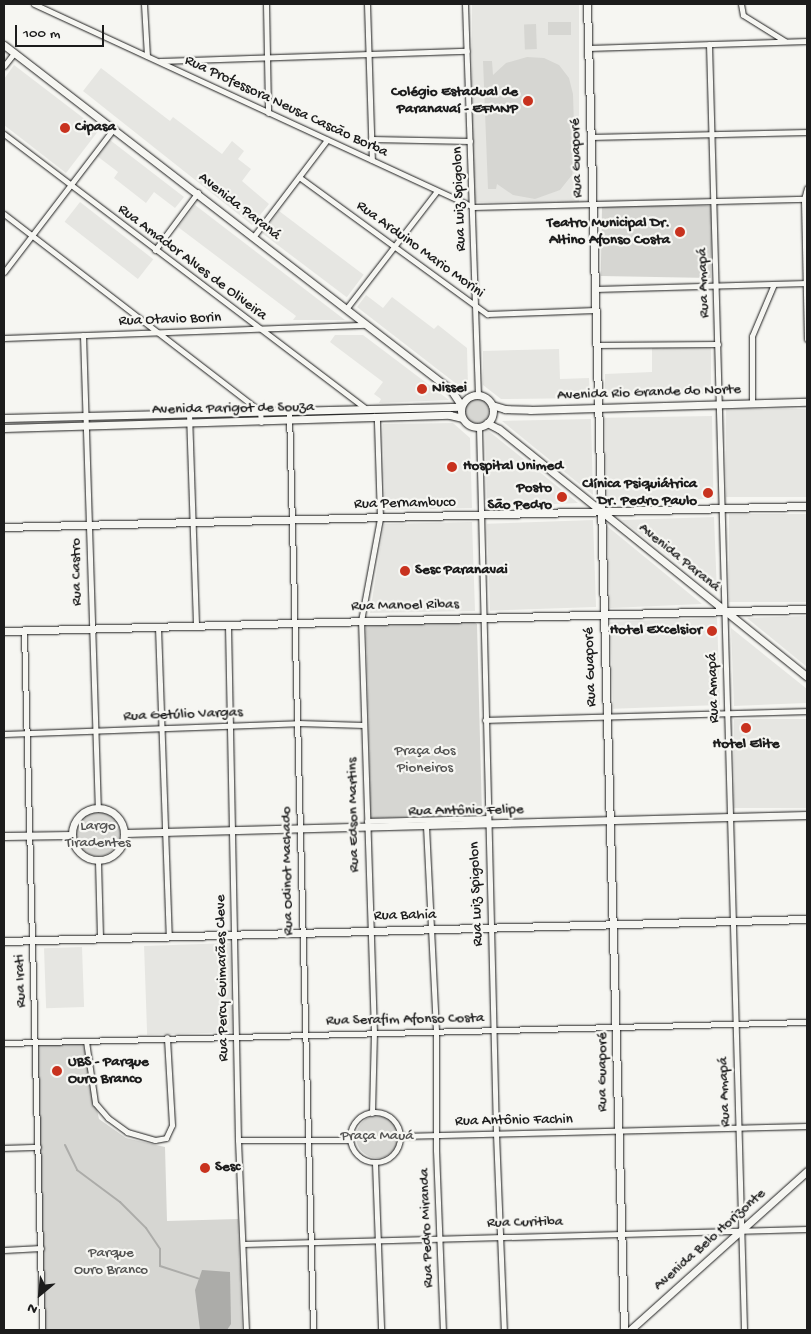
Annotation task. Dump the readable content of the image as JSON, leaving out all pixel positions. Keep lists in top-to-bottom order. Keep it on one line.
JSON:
{"streets":{"street":["Rua Professora Neusa Cascão Borba","Rua Guaporé","Rua Luiz Spigolon","Avenida Paraná","Rua Arduino Mario Morini","Rua Amador Alves de Oliveira","Rua Amapá","Rua Otavio Borin","Avenida Rio Grande do Norte","Avenida Parigot de Souza","Rua Pernambuco","Rua Castro","Rua Manoel Ribas","Rua Getúlio Vargas","Rua Antônio Felipe","Rua Edson Martins","Rua Odinot Machado","Rua Bahia","Rua Percy Guimarães Cleve","Rua Irati","Rua Serafim Afonso Costa","Rua Antônio Fachin","Rua Curitiba","Rua Pedro Miranda","Avenida Belo Horizonte"]},"crossings":[["Rua Professora Neusa Cascão Borba","Rua Luiz Spigolon"],["Rua Guaporé","Avenida Paraná"],["Rua Guaporé","Rua Arduino Mario Morini"],["Rua Guaporé","Avenida Rio Grande do Norte"],["Rua Guaporé","Rua Pernambuco"],["Rua Guaporé","Rua Manoel Ribas"],["Rua Guaporé","Rua Antônio Felipe"],["Rua Guaporé","Rua Bahia"],["Rua Guaporé","Rua Serafim Afonso Costa"],["Rua Guaporé","Rua Antônio Fachin"],["Rua Guaporé","Rua Curitiba"],["Rua Luiz Spigolon","Avenida Paraná"],["Rua Luiz Spigolon","Rua Arduino Mario Morini"],["Rua Luiz Spigolon","Avenida Rio Grande do Norte"],["Rua Luiz Spigolon","Avenida Parigot de Souza"],["Rua Luiz Spigolon","Rua Pernambuco"],["Rua Luiz Spigolon","Rua Manoel Ribas"],["Rua Luiz Spigolon","Rua Antônio Felipe"],["Rua Luiz Spigolon","Rua Bahia"],["Rua Luiz Spigolon","Rua Serafim Afonso Costa"],["Rua Luiz Spigolon","Rua Antônio Fachin"],["Rua Luiz Spigolon","Rua Curitiba"],["Avenida Paraná","Rua Amapá"],["Avenida Paraná","Rua Otavio Borin"],["Avenida Paraná","Avenida Rio Grande do Norte"],["Avenida Paraná","Avenida Parigot de Souza"],["Avenida Paraná","Rua Pernambuco"],["Avenida Paraná","Rua Manoel Ribas"],["Rua Amador Alves de Oliveira","Rua Otavio Borin"],["Rua Amador Alves de Oliveira","Avenida Parigot de Souza"],["Rua Amador Alves de Oliveira","Rua Edson Martins"],["Rua Amapá","Avenida Rio Grande do Norte"],["Rua Amapá","Rua Pernambuco"],["Rua Amapá","Rua Manoel Ribas"],["Rua Amapá","Rua Antônio Felipe"],["Rua Amapá","Rua Bahia"],["Rua Amapá","Rua Serafim Afonso Costa"],["Rua Amapá","Rua Antônio Fachin"],["Rua Amapá","Rua Curitiba"],["Rua Amapá","Avenida Belo Horizonte"],["Rua Otavio Borin","Rua Castro"],["Avenida Rio Grande do Norte","Avenida Parigot de Souza"],["Avenida Parigot de Souza","Rua Castro"],["Avenida Parigot de Souza","Rua Edson Martins"],["Avenida Parigot de Souza","Rua Odinot Machado"],["Rua Pernambuco","Rua Castro"],["Rua Pernambuco","Rua Edson Martins"],["Rua Pernambuco","Rua Odinot Machado"],["Rua Castro","Rua Manoel Ribas"],["Rua Castro","Rua Getúlio Vargas"],["Rua Castro","Rua Antônio Felipe"],["Rua Manoel Ribas","Rua Edson Martins"],["Rua Manoel Ribas","Rua Odinot Machado"],["Rua Manoel Ribas","Rua Percy Guimarães Cleve"],["Rua Manoel Ribas","Rua Irati"],["Rua Getúlio Vargas","Rua Edson Martins"],["Rua Getúlio Vargas","Rua Odinot Machado"],["Rua Getúlio Vargas","Rua Percy Guimarães Cleve"],["Rua Getúlio Vargas","Rua Irati"],["Rua Antônio Felipe","Rua Edson Martins"],["Rua Antônio Felipe","Rua Odinot Machado"],["Rua Antônio Felipe","Rua Percy Guimarães Cleve"],["Rua Antônio Felipe","Rua Pedro Miranda"],["Rua Edson Martins","Rua Bahia"],["Rua Edson Martins","Rua Serafim Afonso Costa"],["Rua Edson Martins","Rua Antônio Fachin"],["Rua Odinot Machado","Rua Bahia"],["Rua Odinot Machado","Rua Serafim Afonso Costa"],["Rua Odinot Machado","Rua Curitiba"],["Rua Bahia","Rua Percy Guimarães Cleve"],["Rua Bahia","Rua Irati"],["Rua Bahia","Rua Pedro Miranda"],["Rua Percy Guimarães Cleve","Rua Serafim Afonso Costa"],["Rua Percy Guimarães Cleve","Rua Curitiba"],["Rua Irati","Rua Serafim Afonso Costa"],["Rua Serafim Afonso Costa","Rua Pedro Miranda"],["Rua Antônio Fachin","Rua Pedro Miranda"],["Rua Curitiba","Rua Pedro Miranda"],["Rua Curitiba","Avenida Belo Horizonte"]],"parks":["Praça dos Pioneiros","Largo Tiradentes","Praça Mauá","Parque Ouro Branco"],"places":["Colégio Estadual de Paranavaí - EFMNP","Cipasa","Teatro Municipal Dr. Altino Afonso Costa","Nissei","Hospital Unimed","Clínica Psiquiátrica Dr. Pedro Paulo","Posto São Pedro","Sesc Paranavai","Hotel Excelsior","Hotel Elite","UBS - Parque Ouro Branco","Sesc"],"scale_bar":"100 m","north":"bottom left"}
